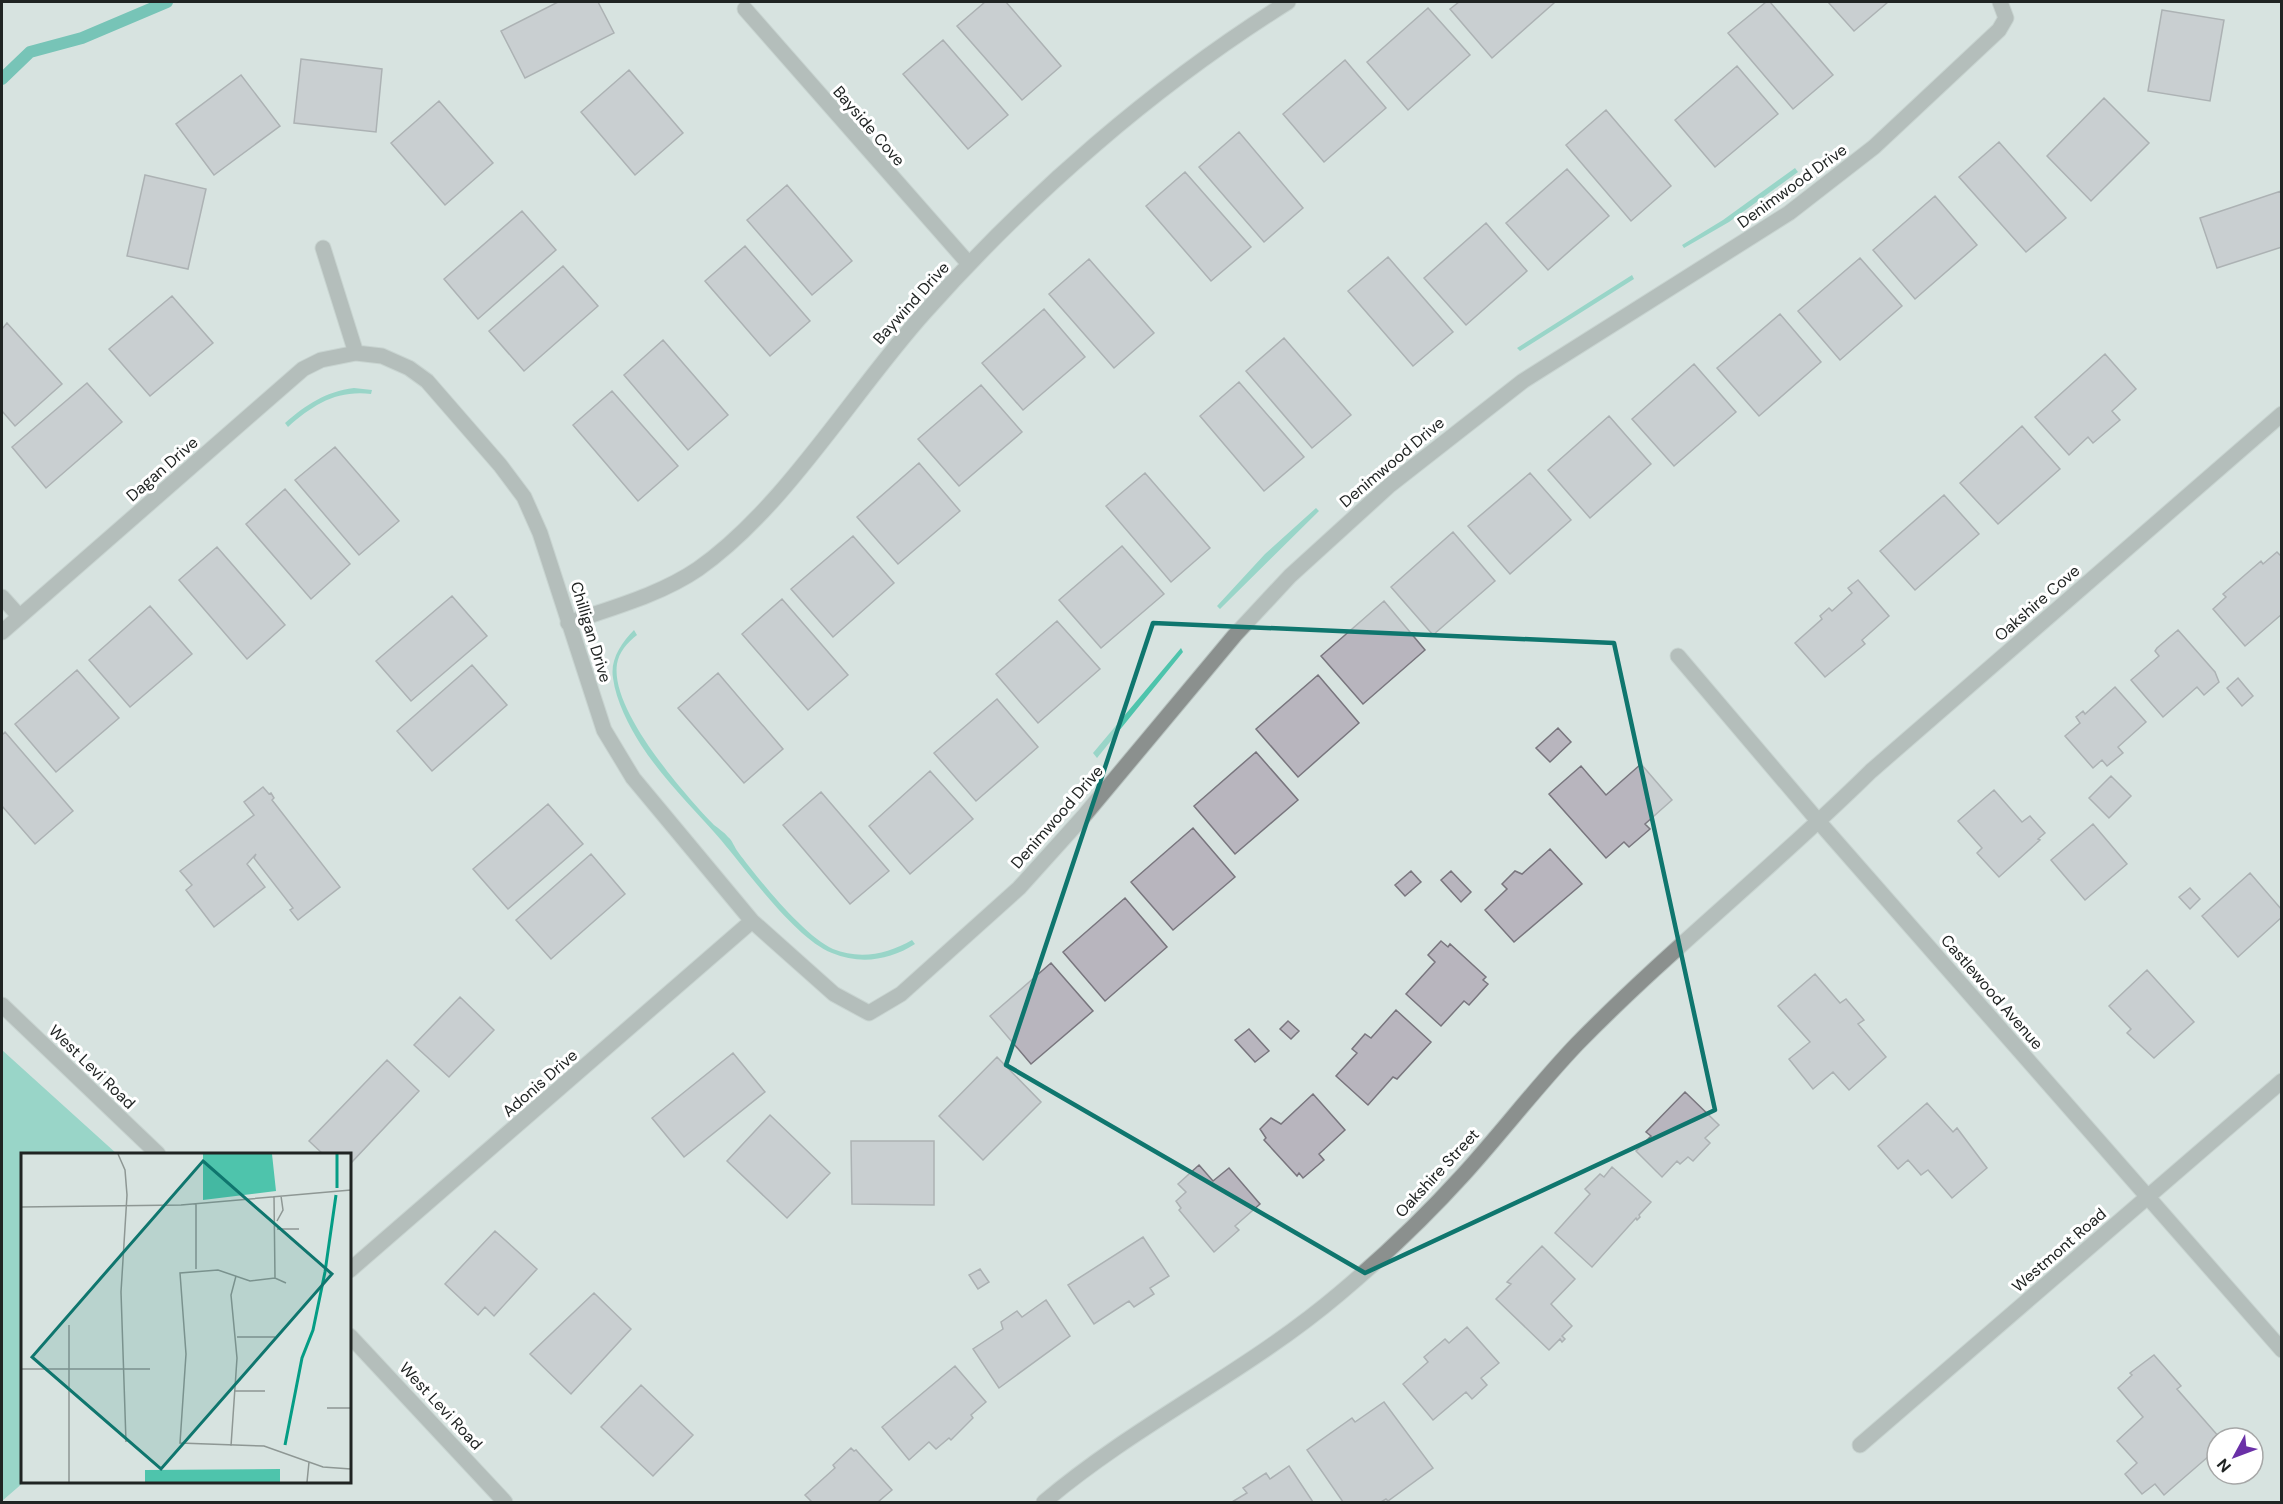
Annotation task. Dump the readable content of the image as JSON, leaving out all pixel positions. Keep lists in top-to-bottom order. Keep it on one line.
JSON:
{"streets":{"street":["Bayside Cove","Denimwood Drive","Baywind Drive","Dagan Drive","Oakshire Cove","Chilligan Drive","Castlewood Avenue","West Levi Road","Adonis Drive","Oakshire Street","Westmont Road"]},"crossings":[["Bayside Cove","Baywind Drive"],["Denimwood Drive","Chilligan Drive"],["Baywind Drive","Chilligan Drive"],["Dagan Drive","Chilligan Drive"],["Oakshire Cove","Castlewood Avenue"],["Oakshire Cove","Oakshire Street"],["Chilligan Drive","Adonis Drive"],["Castlewood Avenue","Oakshire Street"],["Castlewood Avenue","Westmont Road"]],"north":"bottom left"}
